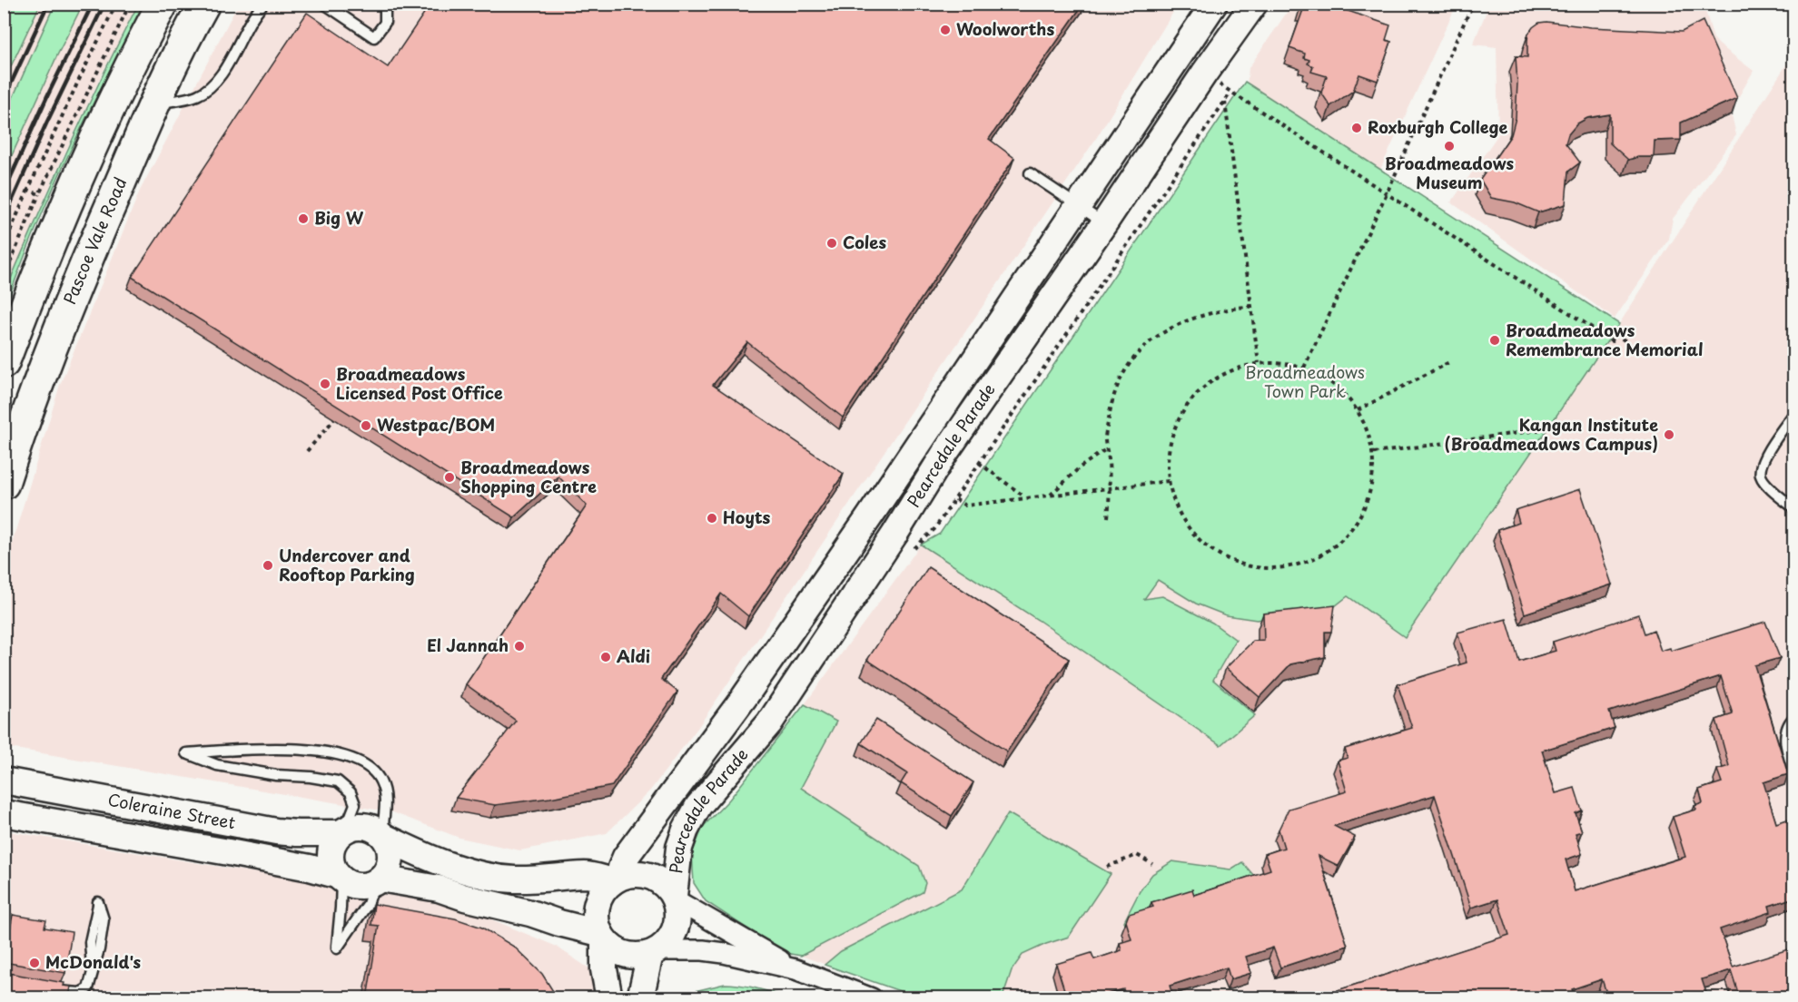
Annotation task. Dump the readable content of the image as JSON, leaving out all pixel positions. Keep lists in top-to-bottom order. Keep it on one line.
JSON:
{"streets":{"main road":["Pascoe Vale Road"],"street":["Pearcedale Parade","Coleraine Street"]},"parks":["Broadmeadows Town Park"],"places":["Woolworths","Roxburgh College","Broadmeadows Museum","Big W","Coles","Broadmeadows Remembrance Memorial","Broadmeadows Licensed Post Office","Westpac/BOM","Kangan Institute (Broadmeadows Campus)","Broadmeadows Shopping Centre","Hoyts","Undercover and Rooftop Parking","El Jannah","Aldi","McDonald's"]}
